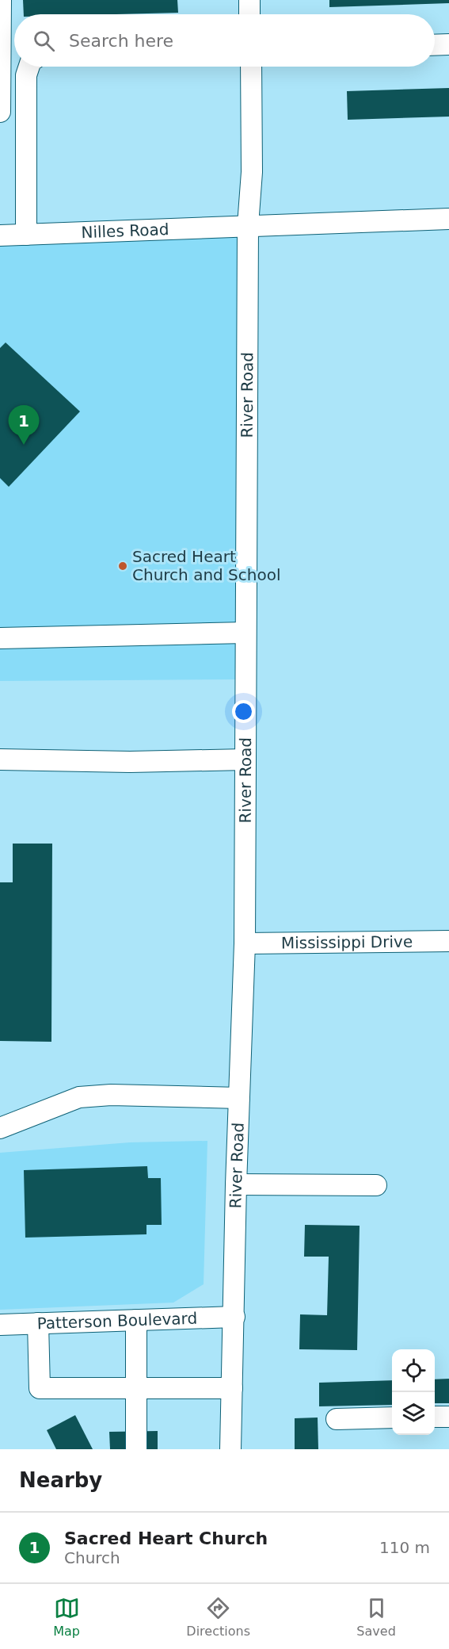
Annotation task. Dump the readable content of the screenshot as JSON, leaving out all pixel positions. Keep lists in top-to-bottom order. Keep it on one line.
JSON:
{"streets":{"street":["Nilles Road","River Road","Mississippi Drive","Patterson Boulevard"]},"crossings":[["Nilles Road","River Road"],["River Road","Mississippi Drive"],["River Road","Patterson Boulevard"]],"places":["Sacred Heart Church and School"],"page":{"search":"Search here","pins":"1","heading":"Nearby","list":[{"mark":"1","name":"Sacred Heart Church","note":"Church","value":"110 m"}],"nav":["Map","Directions","Saved"]}}
